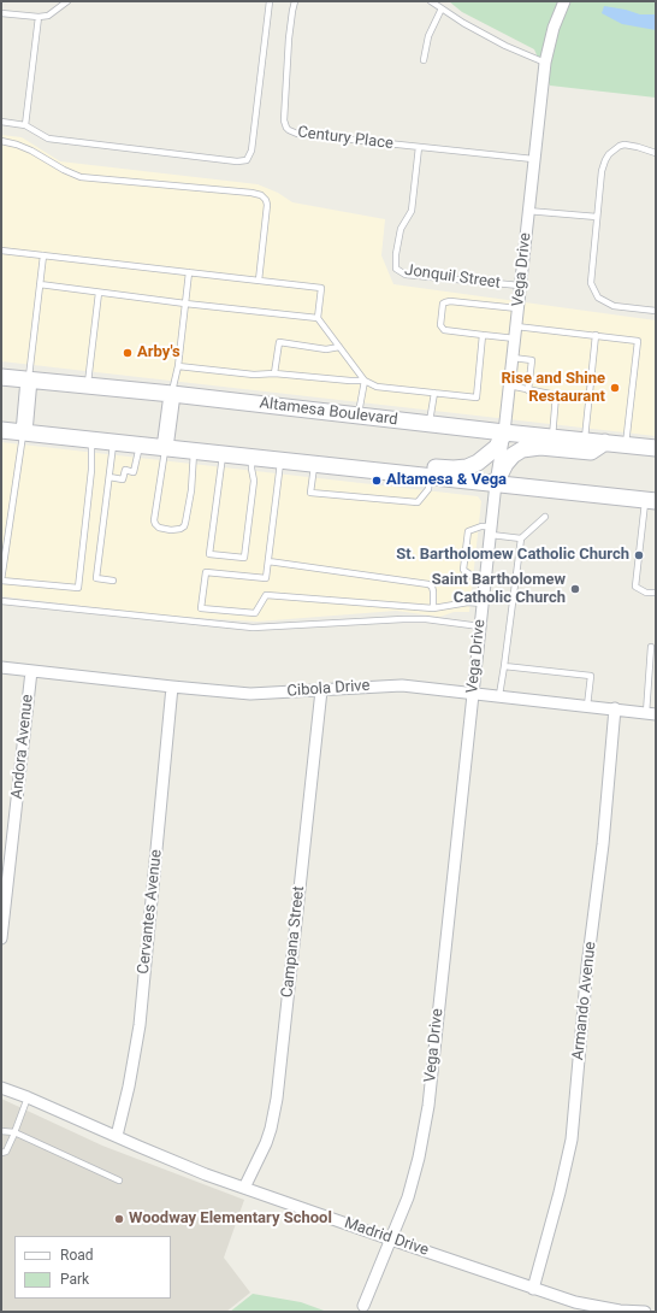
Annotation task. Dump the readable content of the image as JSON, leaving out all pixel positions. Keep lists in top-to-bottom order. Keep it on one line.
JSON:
{"streets":{"main road":["Altamesa Boulevard"],"street":["Vega Drive","Cibola Drive","Andora Avenue","Cervantes Avenue","Campana Street","Armando Avenue","Madrid Drive"],"lane":["Century Place","Jonquil Street"]},"crossings":[["Century Place","Vega Drive"],["Century Place","Jonquil Street"],["Vega Drive","Jonquil Street"],["Vega Drive","Altamesa Boulevard"],["Vega Drive","Cibola Drive"],["Vega Drive","Madrid Drive"],["Cibola Drive","Andora Avenue"],["Cibola Drive","Cervantes Avenue"],["Cibola Drive","Campana Street"],["Cibola Drive","Armando Avenue"],["Cervantes Avenue","Madrid Drive"],["Campana Street","Madrid Drive"],["Armando Avenue","Madrid Drive"]],"places":["Arby's","Rise and Shine Restaurant","Altamesa & Vega","St. Bartholomew Catholic Church","Saint Bartholomew Catholic Church","Woodway Elementary School"],"legend":["Road","Park"]}
